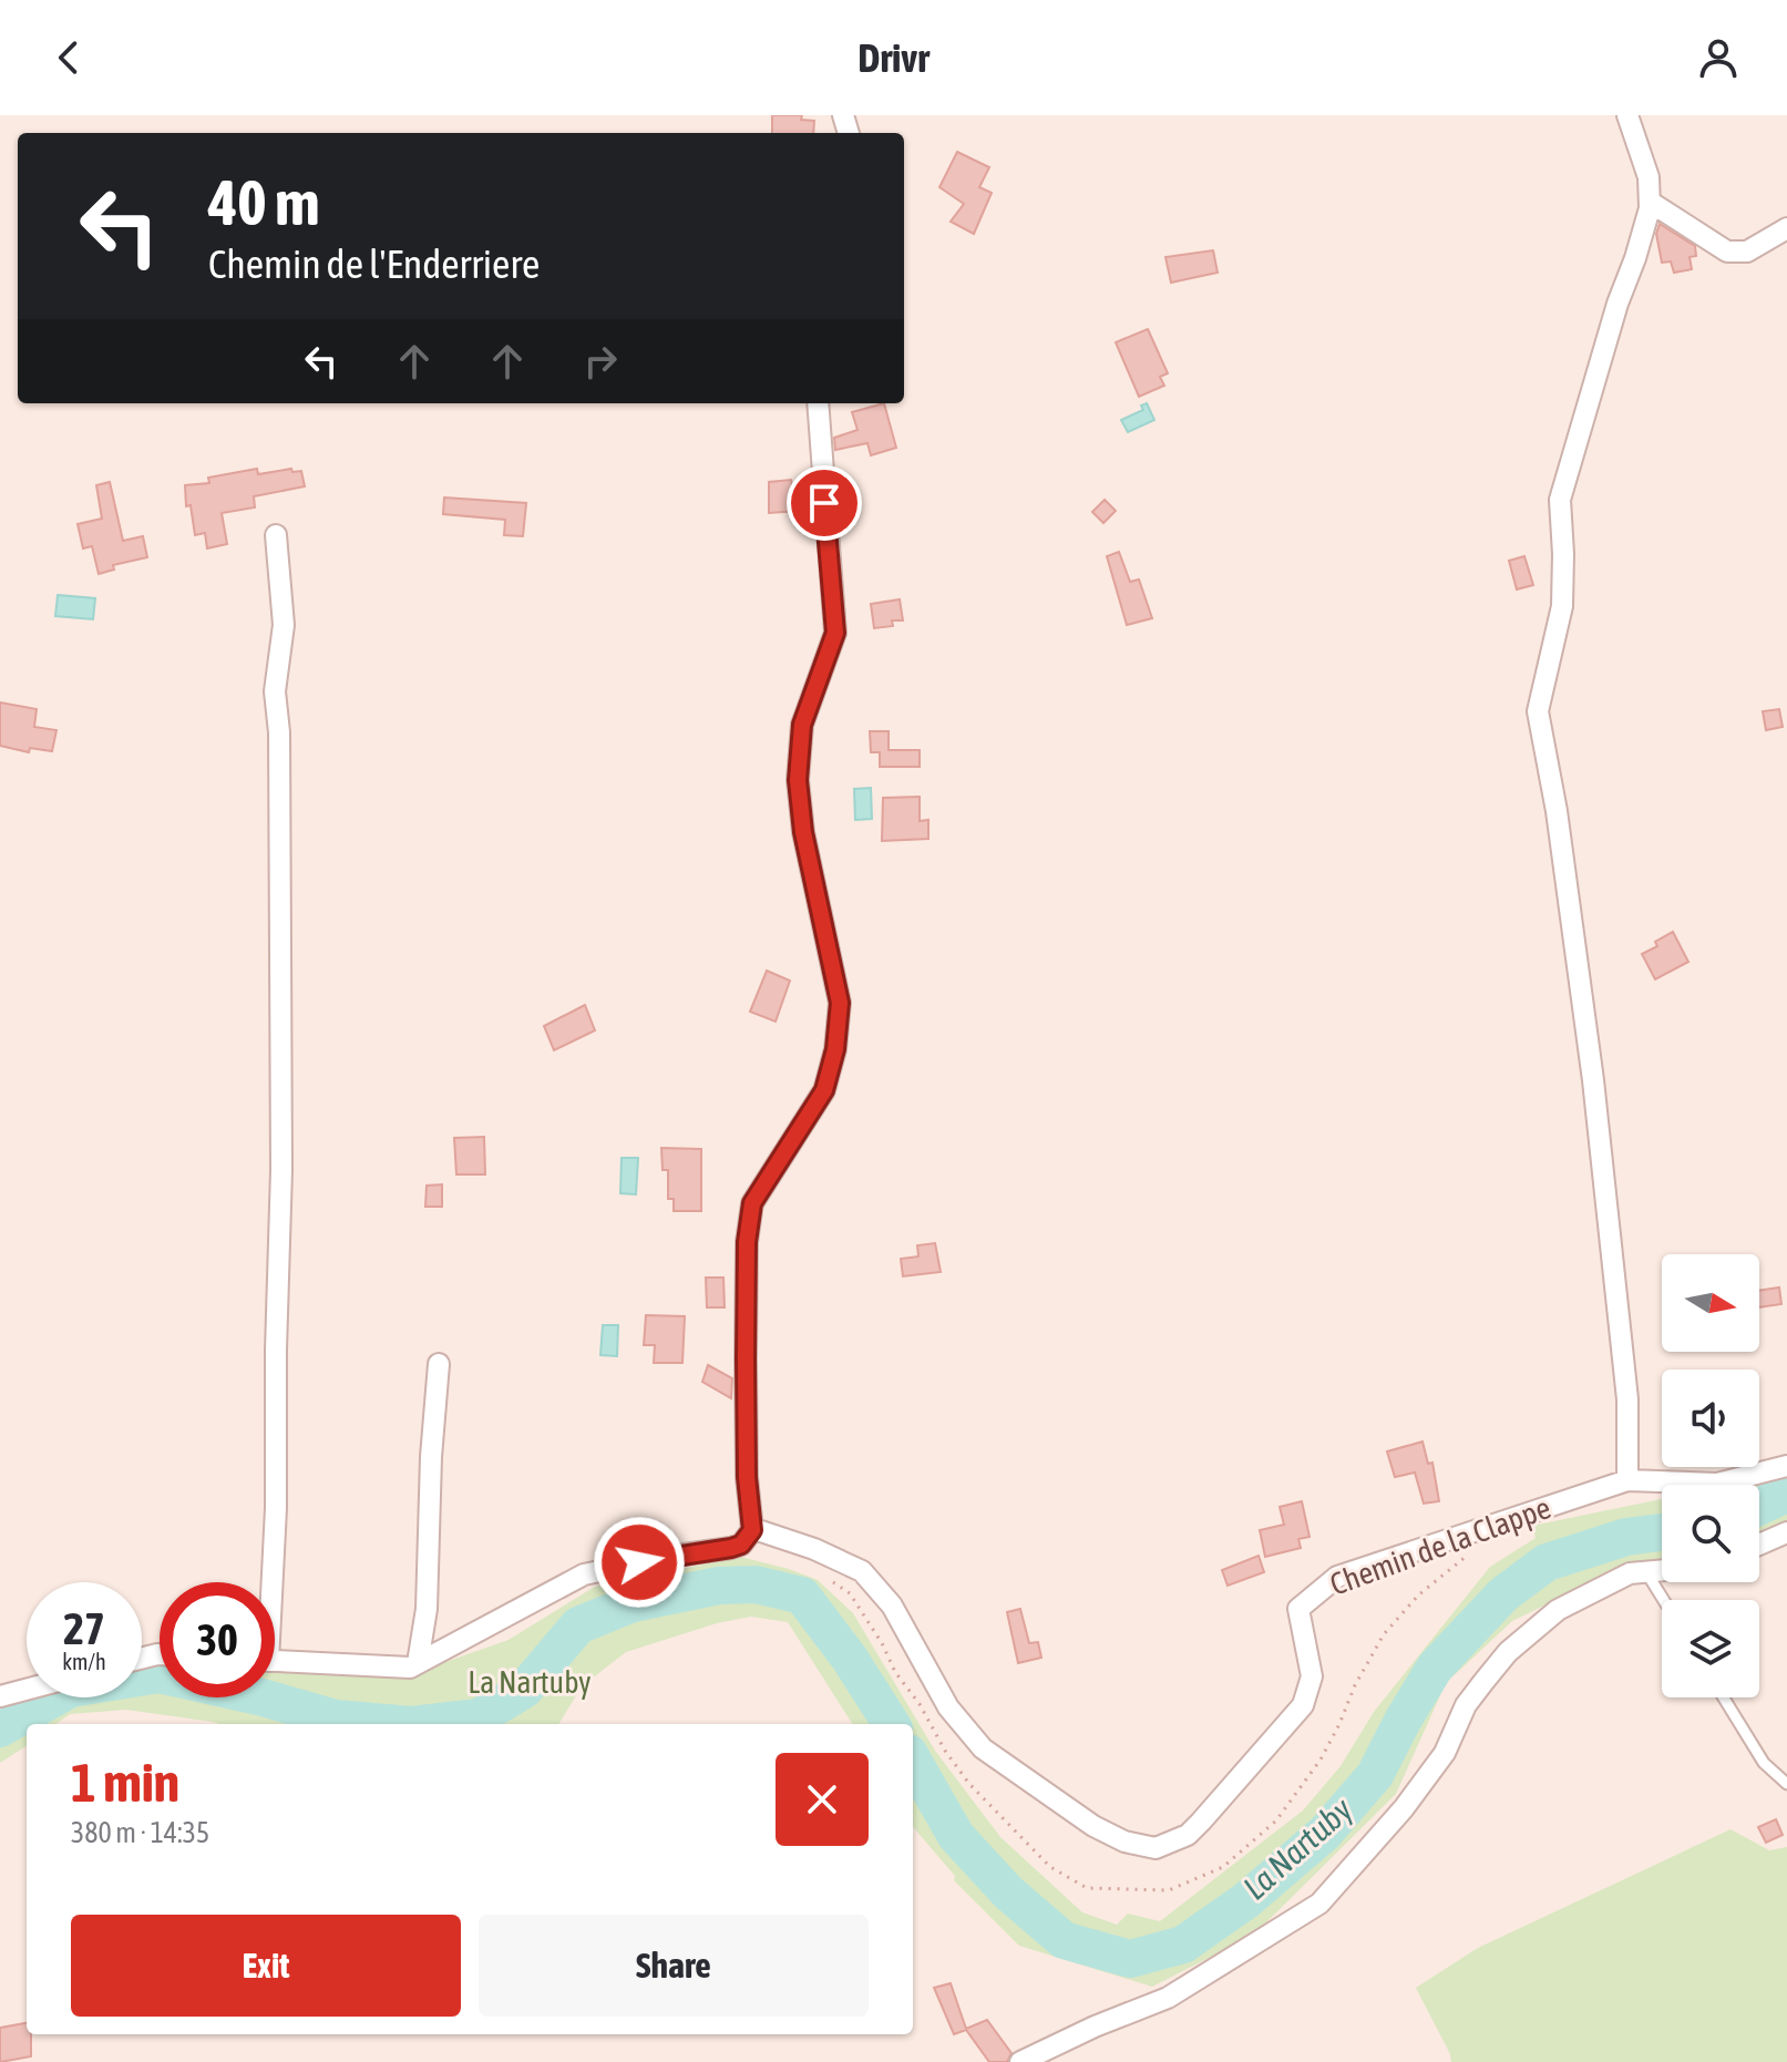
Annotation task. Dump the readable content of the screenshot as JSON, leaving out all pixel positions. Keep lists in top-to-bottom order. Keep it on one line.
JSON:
{"streets":{"street":["Chemin de la Clappe"]},"water":["La Nartuby"],"parks":["La Nartuby"],"north":"right","page":{"header":"Drivr","turn":["40 m","Chemin de l'Enderriere"],"speed":"27 km/h","limit":"30","heading":["1 min","380 m · 14:35"],"buttons":["Exit","Share"]}}
